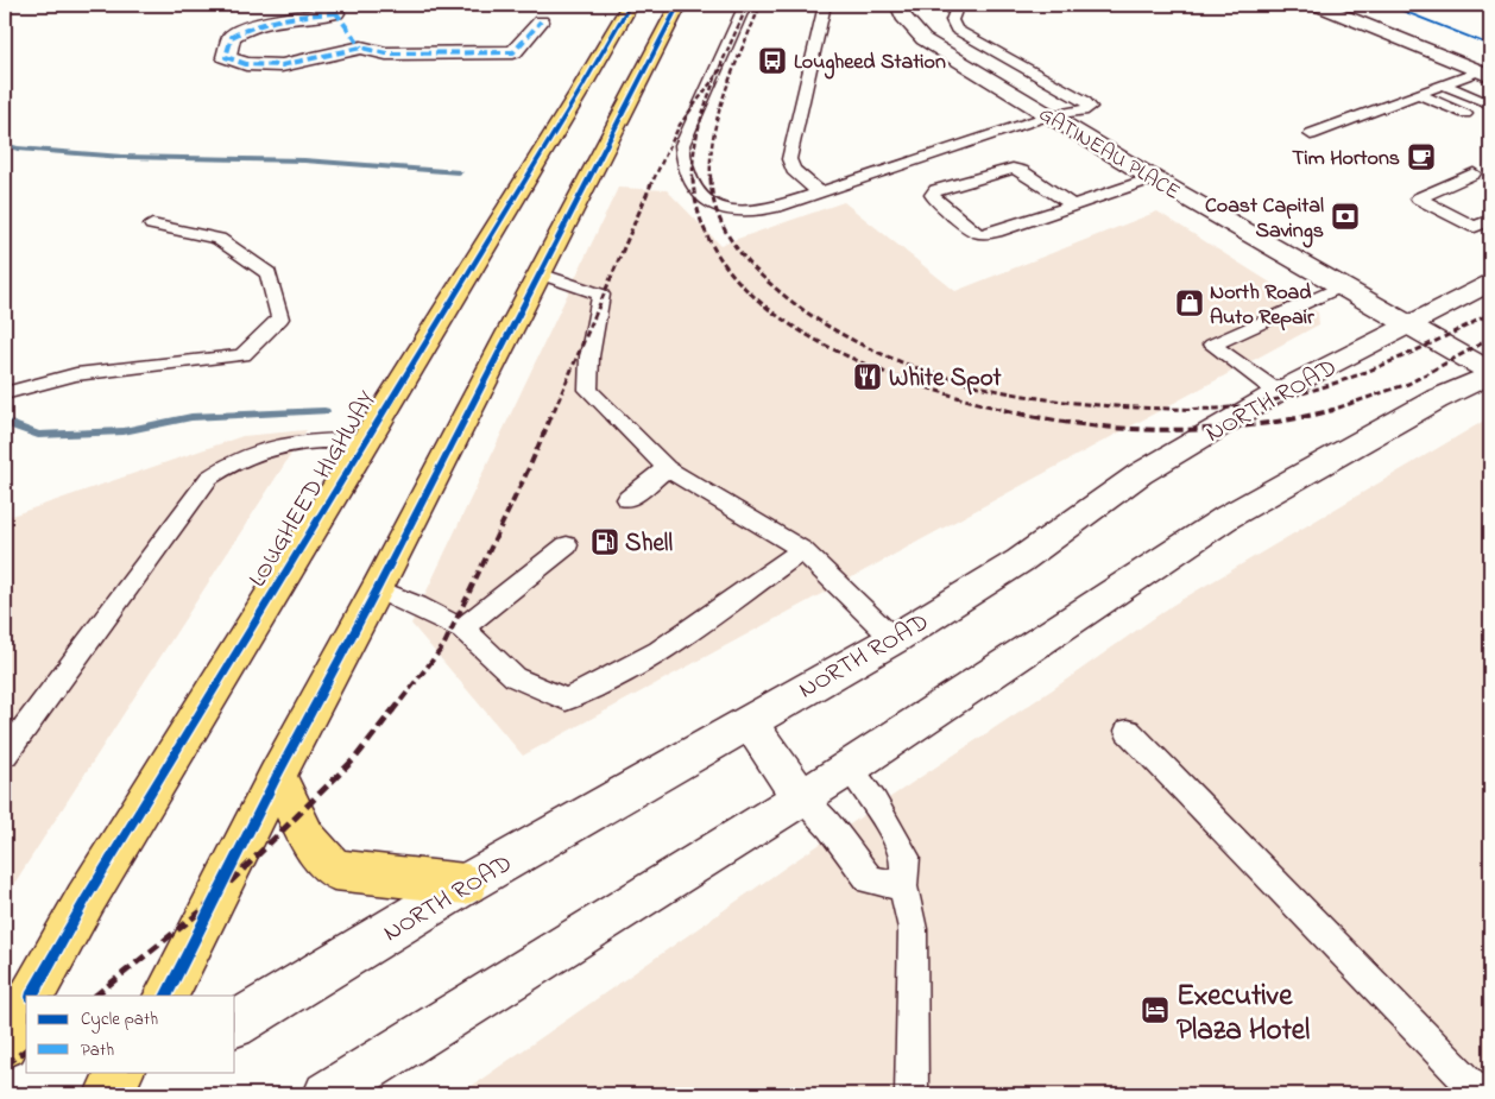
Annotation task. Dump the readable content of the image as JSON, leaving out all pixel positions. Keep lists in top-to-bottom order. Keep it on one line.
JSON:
{"streets":{"main road":["GATINEAU PLACE","NORTH ROAD","LOUGHEED HIGHWAY"]},"crossings":[["GATINEAU PLACE","NORTH ROAD"]],"places":{"bus stop":["Lougheed Station"],"cafe":["Tim Hortons"],"bank":["Coast Capital Savings"],"shop":["North Road Auto Repair"],"restaurant":["White Spot"],"fuel station":["Shell"],"hotel":["Executive Plaza Hotel"]},"legend":["Cycle path","Path"]}
